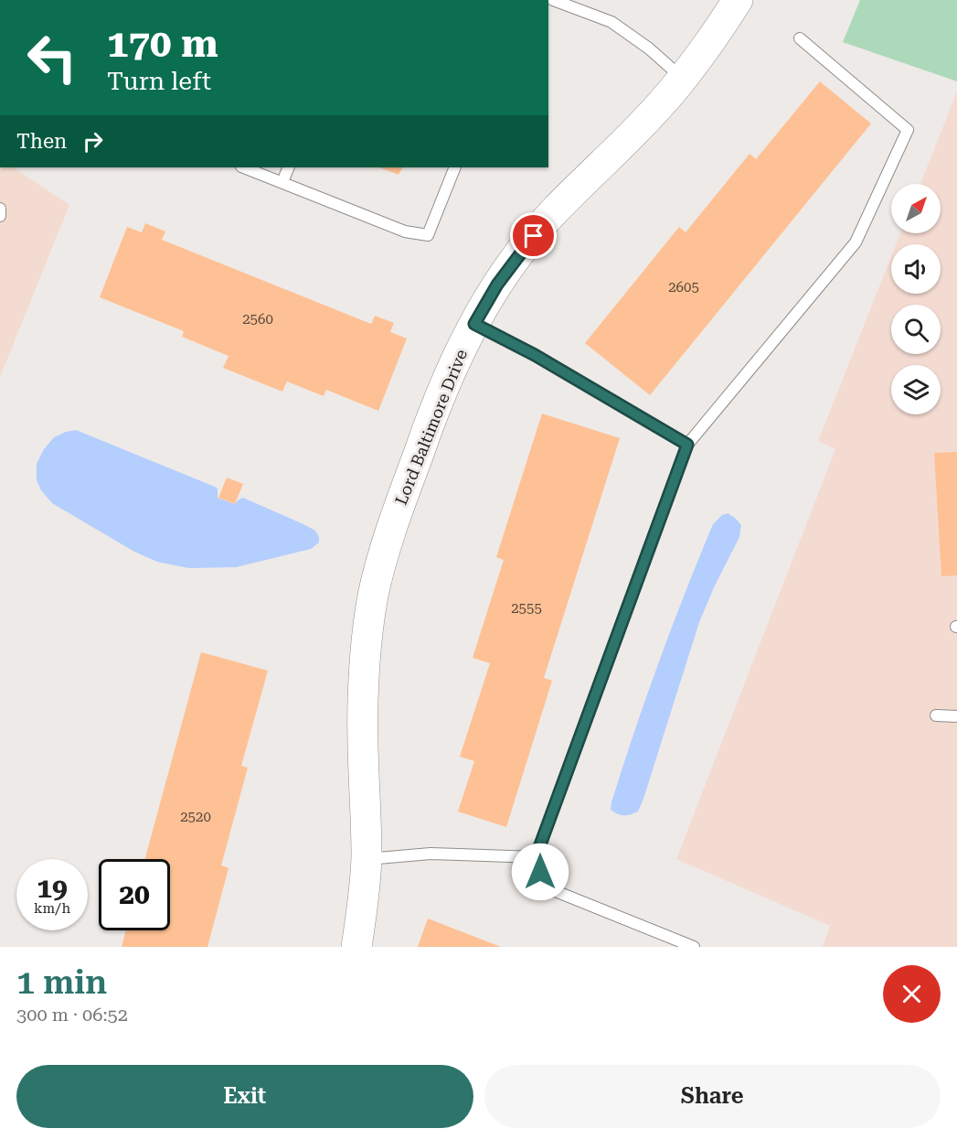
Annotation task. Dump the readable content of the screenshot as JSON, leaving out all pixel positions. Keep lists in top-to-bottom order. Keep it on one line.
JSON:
{"streets":{"main road":["Lord Baltimore Drive"]},"house_numbers":["2605","2560","2555","2520"],"north":"top right","page":{"turn":["170 m","Turn left"],"then":"Then","speed":"19 km/h","limit":"20","heading":["1 min","300 m · 06:52"],"buttons":["Exit","Share"]}}
